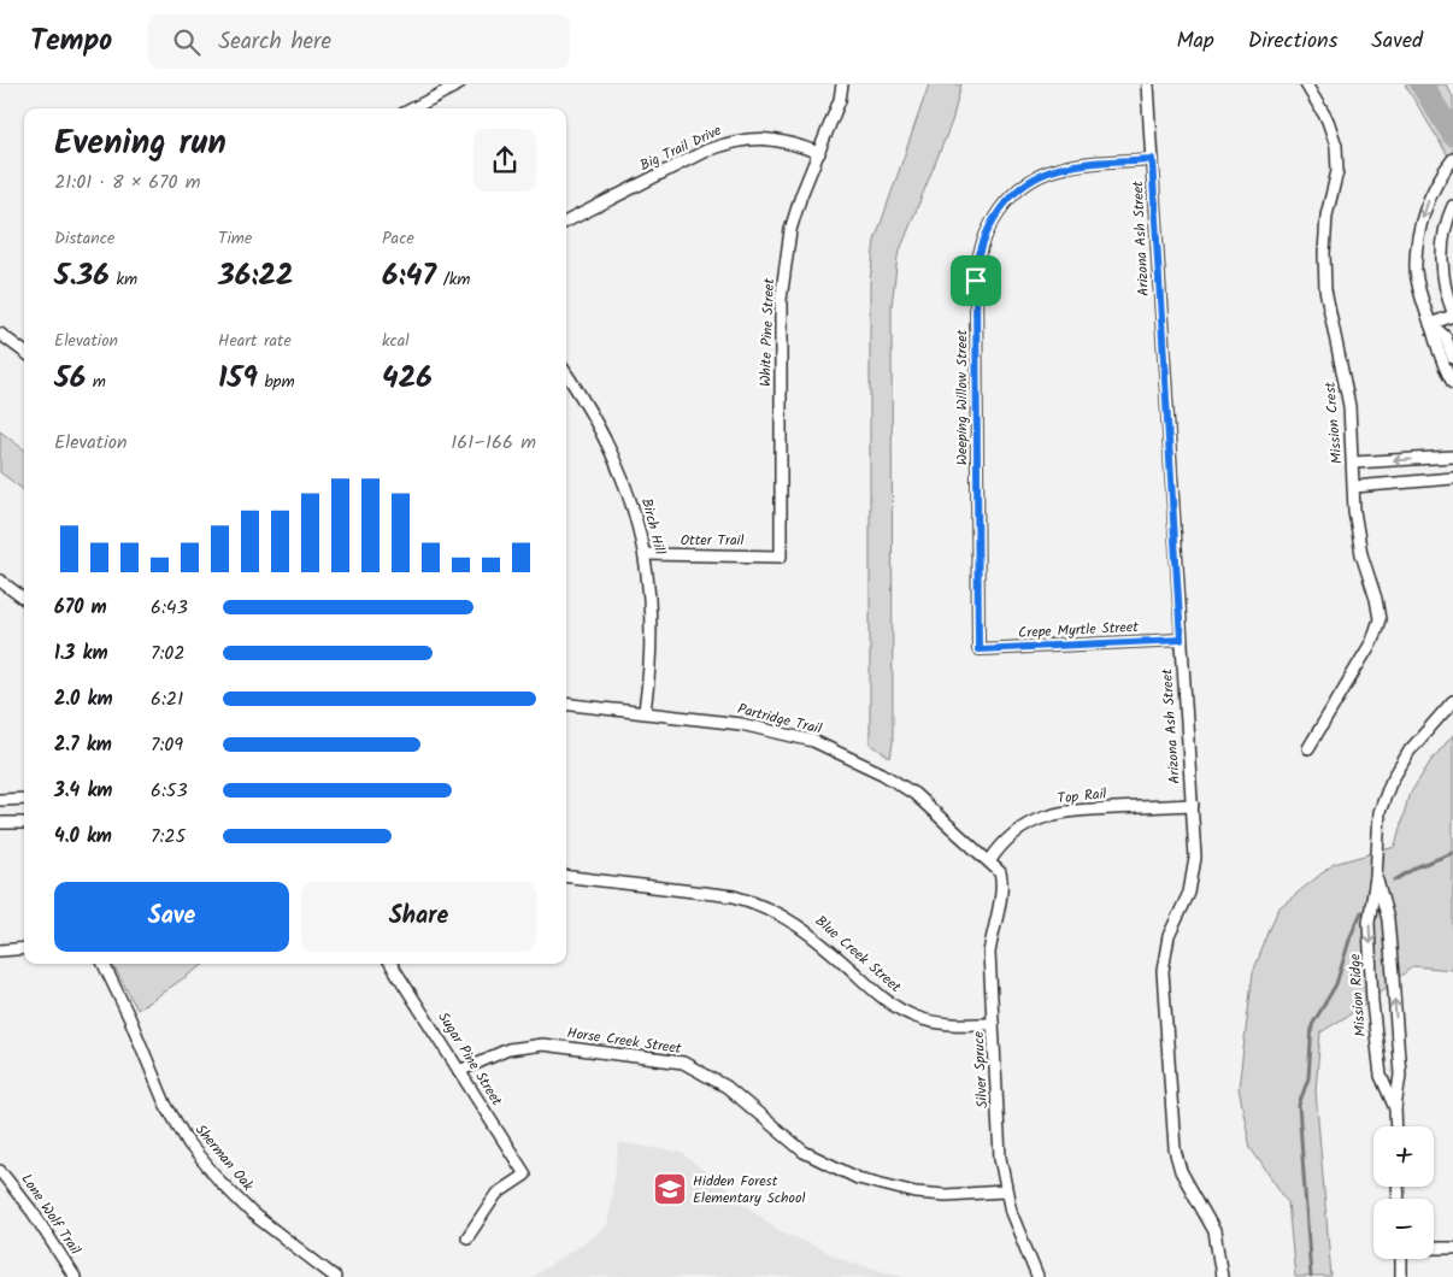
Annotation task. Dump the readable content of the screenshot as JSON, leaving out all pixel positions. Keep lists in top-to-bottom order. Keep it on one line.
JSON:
{"streets":{"street":["Big Trail Drive","Arizona Ash Street","White Pine Street","Weeping Willow Street","Mission Crest","Birch Hill","Otter Trail","Crepe Myrtle Street","Partridge Trail","Top Rail","Blue Creek Street","Mission Ridge","Horse Creek Street","Sugar Pine Street","Silver Spruce","Sherman Oak","Lone Wolf Trail"]},"crossings":[["Big Trail Drive","White Pine Street"],["Arizona Ash Street","Weeping Willow Street"],["Arizona Ash Street","Crepe Myrtle Street"],["Arizona Ash Street","Top Rail"],["White Pine Street","Otter Trail"],["Weeping Willow Street","Crepe Myrtle Street"],["Birch Hill","Otter Trail"],["Birch Hill","Partridge Trail"],["Partridge Trail","Top Rail"],["Partridge Trail","Silver Spruce"],["Top Rail","Silver Spruce"],["Blue Creek Street","Silver Spruce"],["Horse Creek Street","Sugar Pine Street"],["Horse Creek Street","Silver Spruce"]],"places":{"school or university":["Hidden Forest Elementary School"]},"page":{"header":"Tempo","search":"Search here","nav":["Map","Directions","Saved"],"heading":["Evening run","21:01 · 8 × 670 m"],"stats":[["Distance","5.36 km"],["Time","36:22"],["Pace","6:47 /km"],["Elevation","56 m"],["Heart rate","159 bpm"],["kcal","426"]],"chart":["Elevation","161–166 m"],"list":[{"name":"670 m","note":"6:43"},{"name":"1.3 km","note":"7:02"},{"name":"2.0 km","note":"6:21"},{"name":"2.7 km","note":"7:09"},{"name":"3.4 km","note":"6:53"},{"name":"4.0 km","note":"7:25"}],"buttons":["Save","Share"],"map_buttons":["+","−"]}}
